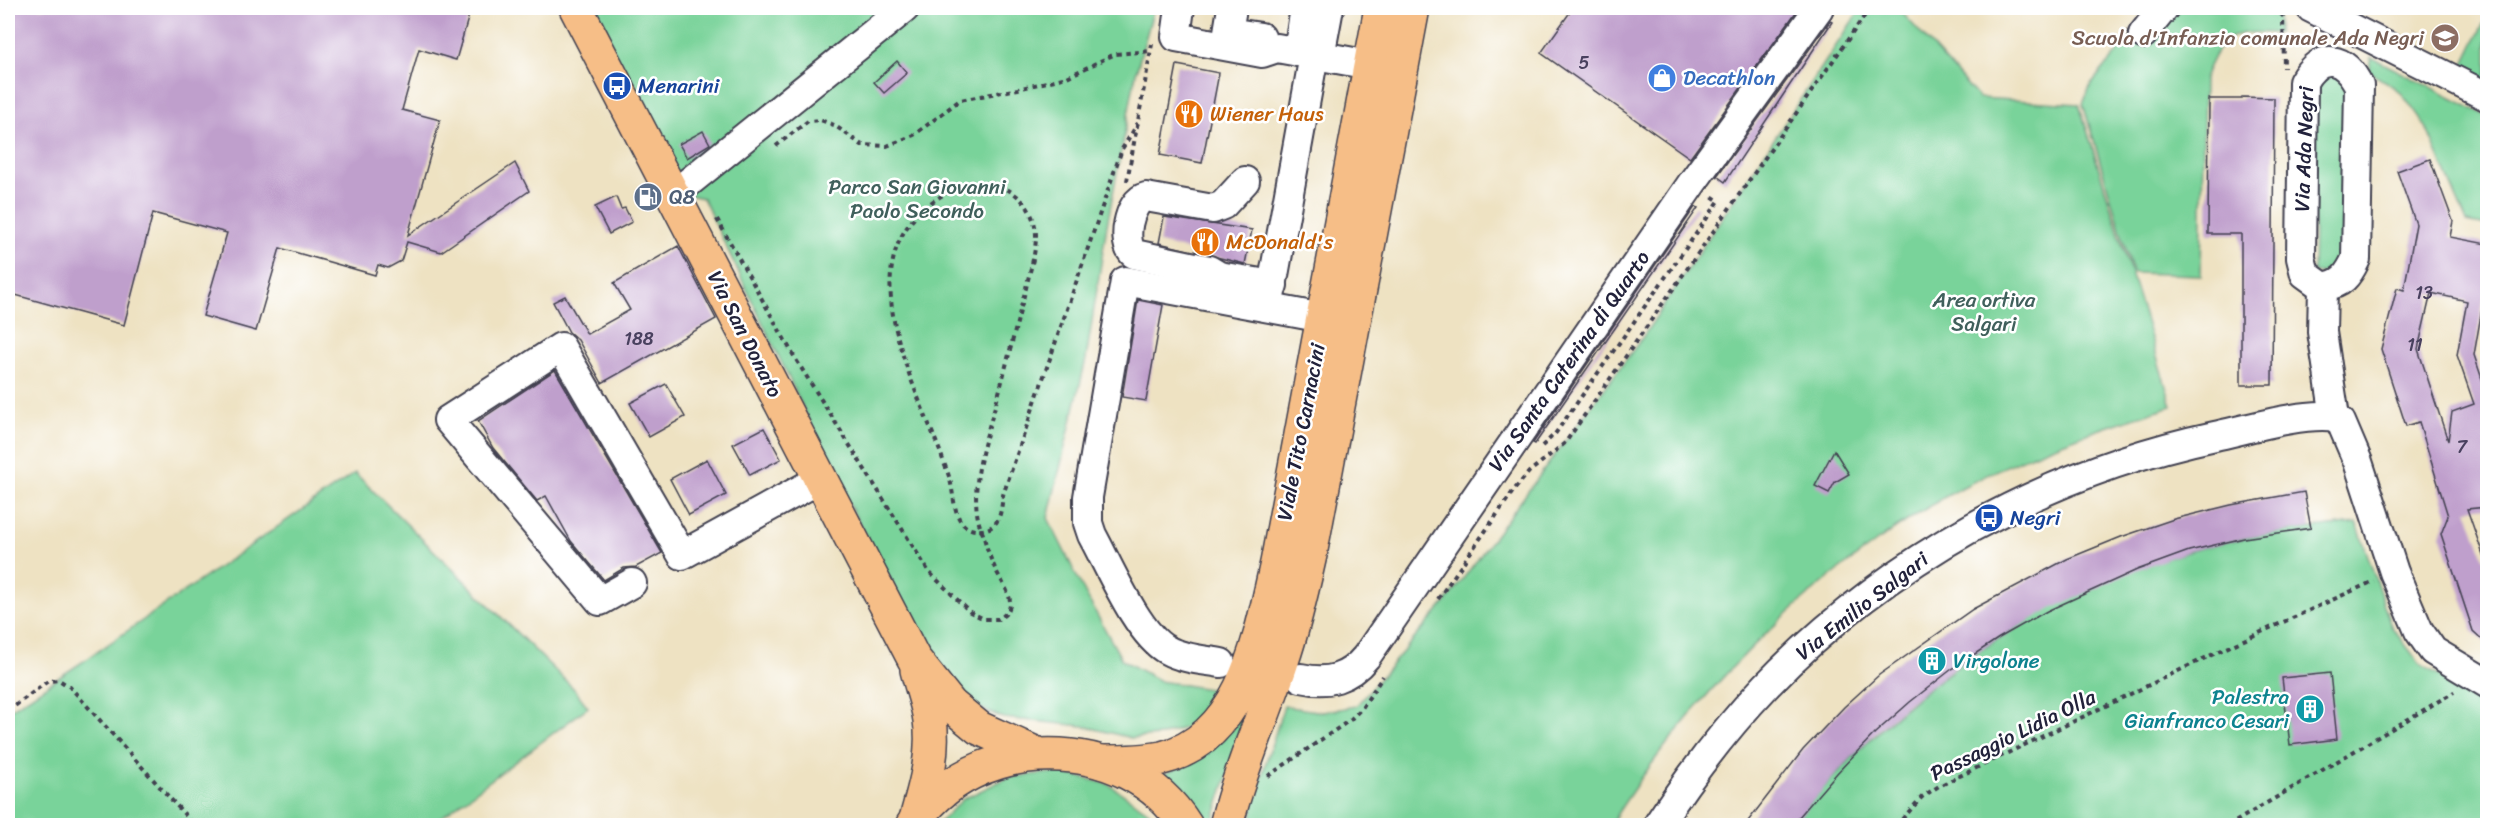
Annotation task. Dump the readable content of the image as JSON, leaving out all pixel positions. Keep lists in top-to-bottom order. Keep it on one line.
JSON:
{"streets":{"main road":["Via San Donato","Viale Tito Carnacini"],"street":["Via Ada Negri","Via Santa Caterina di Quarto","Via Emilio Salgari"],"path":["Passaggio Lidia Olla"]},"parks":["Parco San Giovanni Paolo Secondo","Area ortiva Salgari"],"places":{"school or university":["Scuola d'Infanzia comunale Ada Negri"],"shop":["Decathlon"],"bus stop":["Menarini","Negri"],"restaurant":["Wiener Haus","McDonald's"],"fuel station":["Q8"],"building":["Virgolone","Palestra Gianfranco Cesari"]},"house_numbers":["5","13","188","11","7"]}
